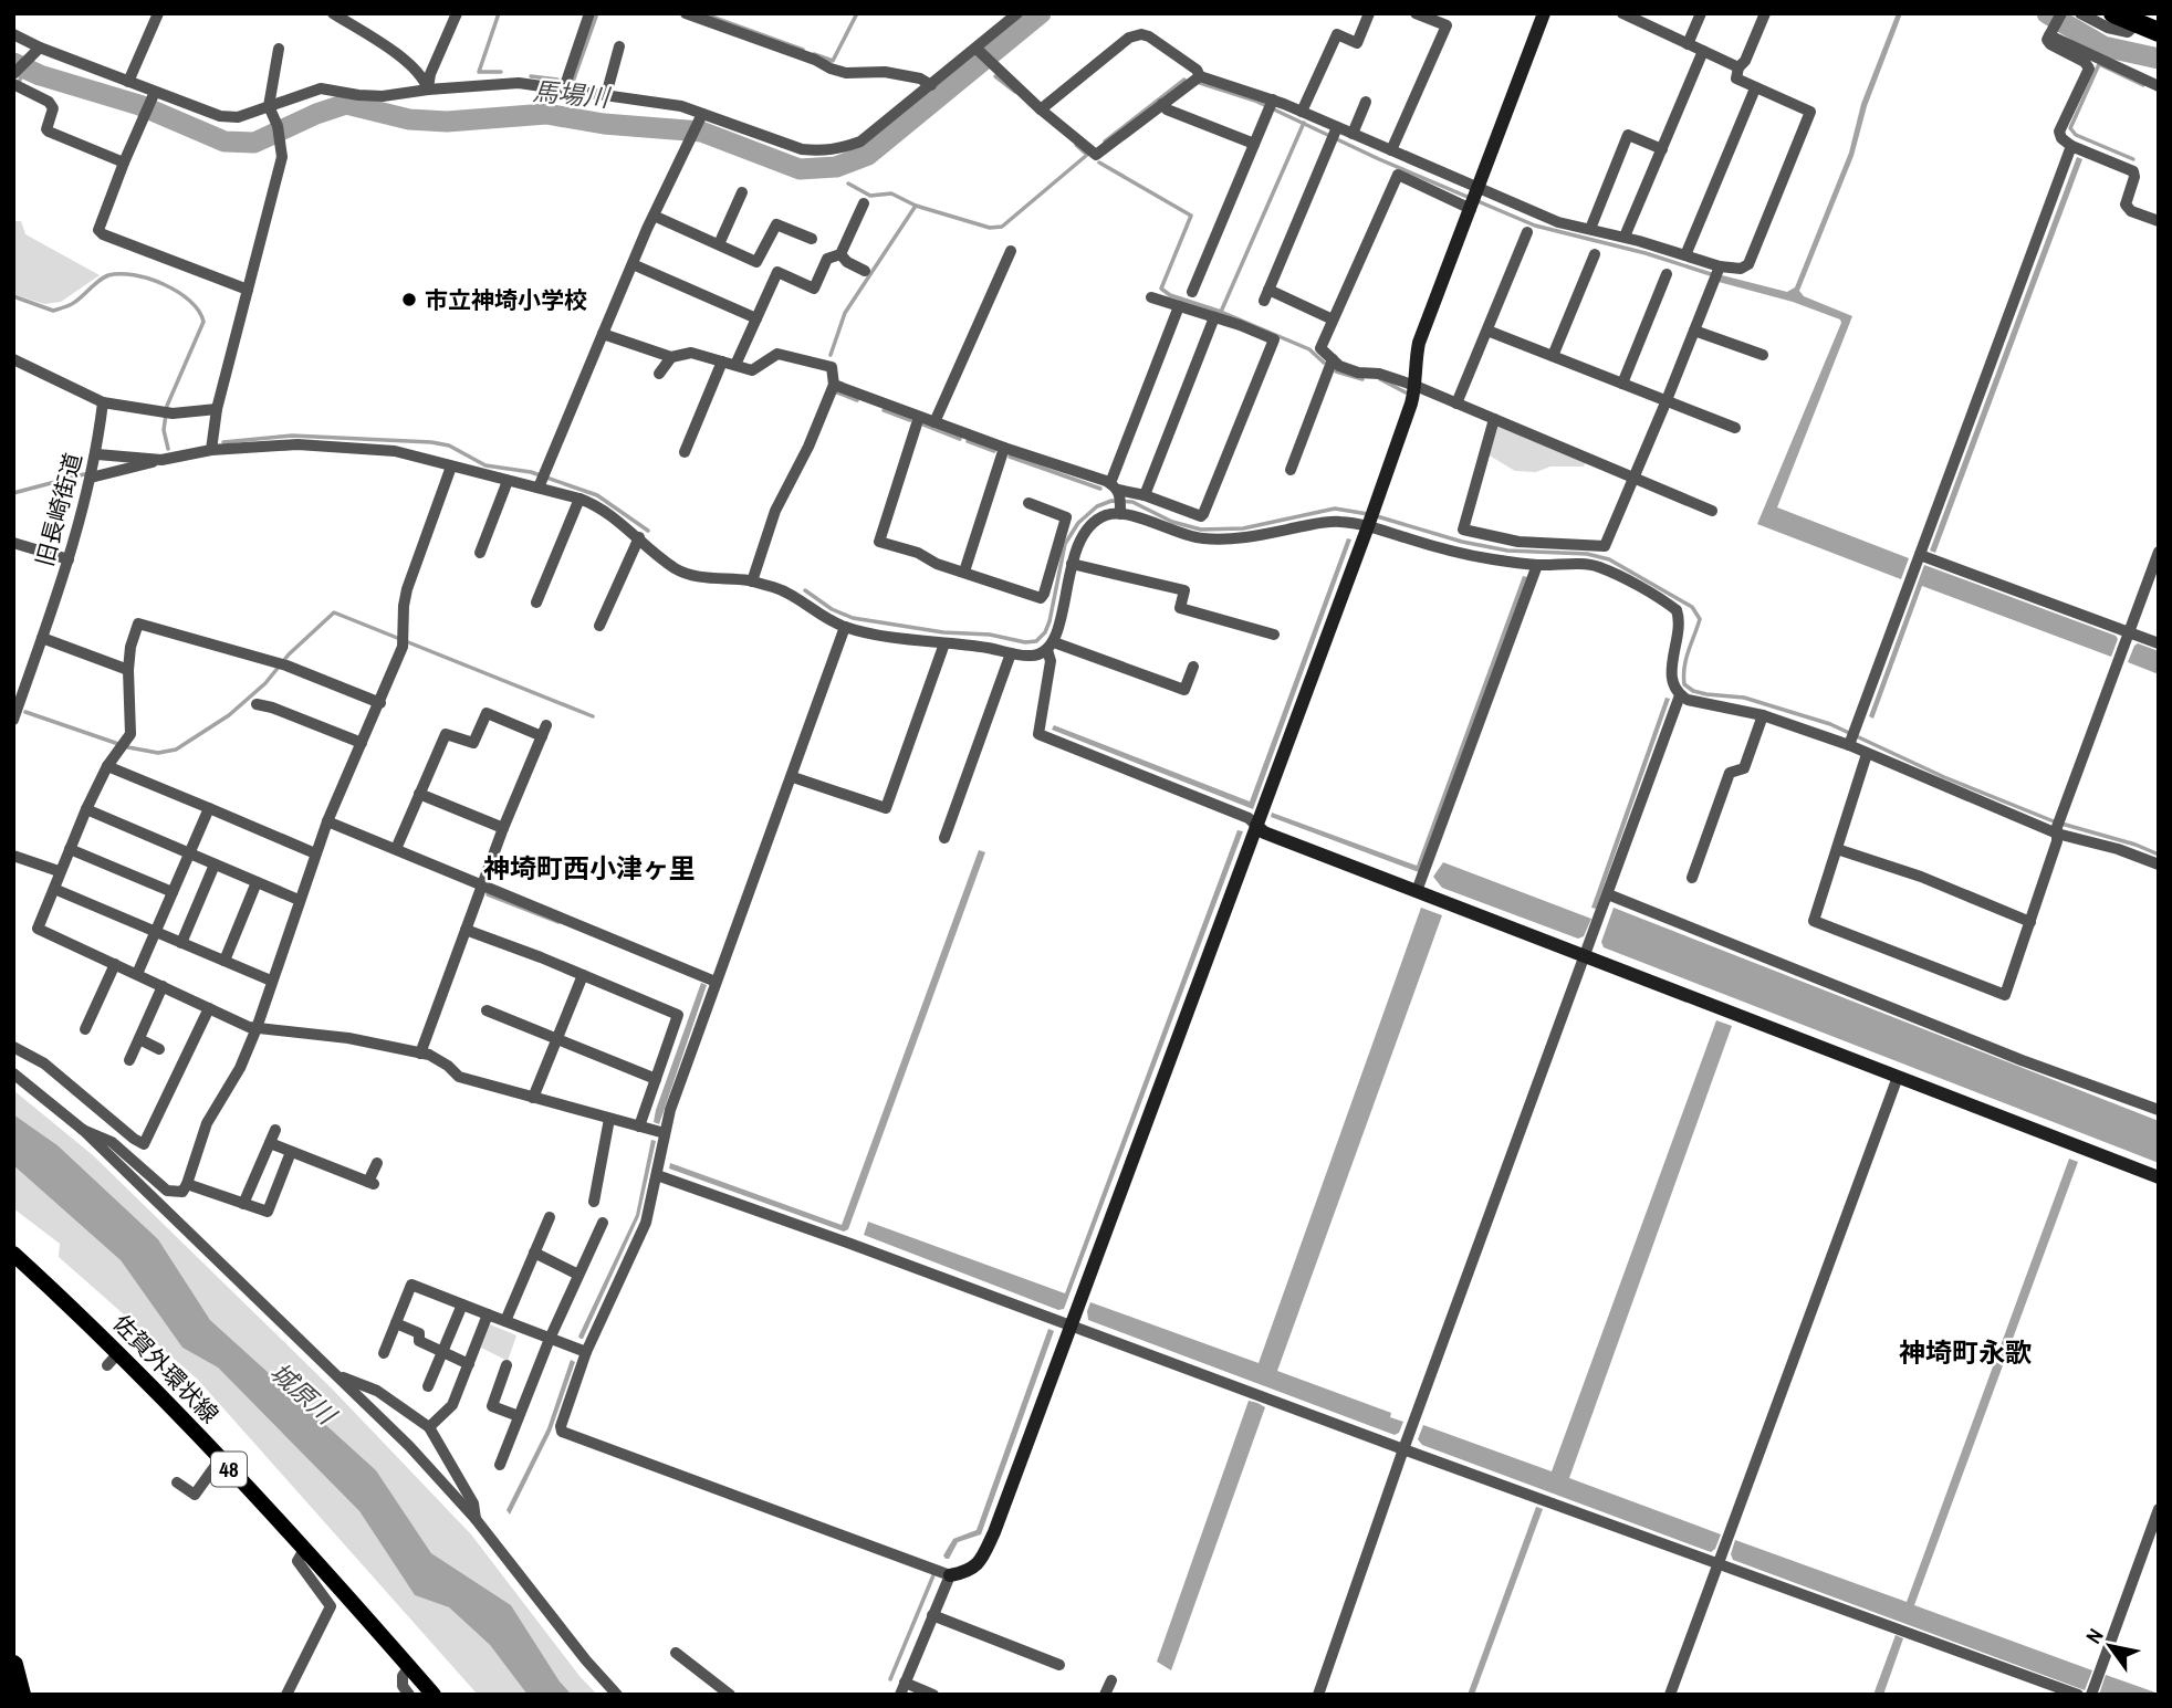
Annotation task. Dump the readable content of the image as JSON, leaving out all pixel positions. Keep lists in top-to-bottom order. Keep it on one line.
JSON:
{"streets":{"main road":["佐賀外環状線","48"],"street":["旧長崎街道"]},"districts":["神埼町西小津ヶ里","神埼町永歌"],"water":["馬場川","城原川"],"places":["市立神埼小学校"],"north":"top left"}
